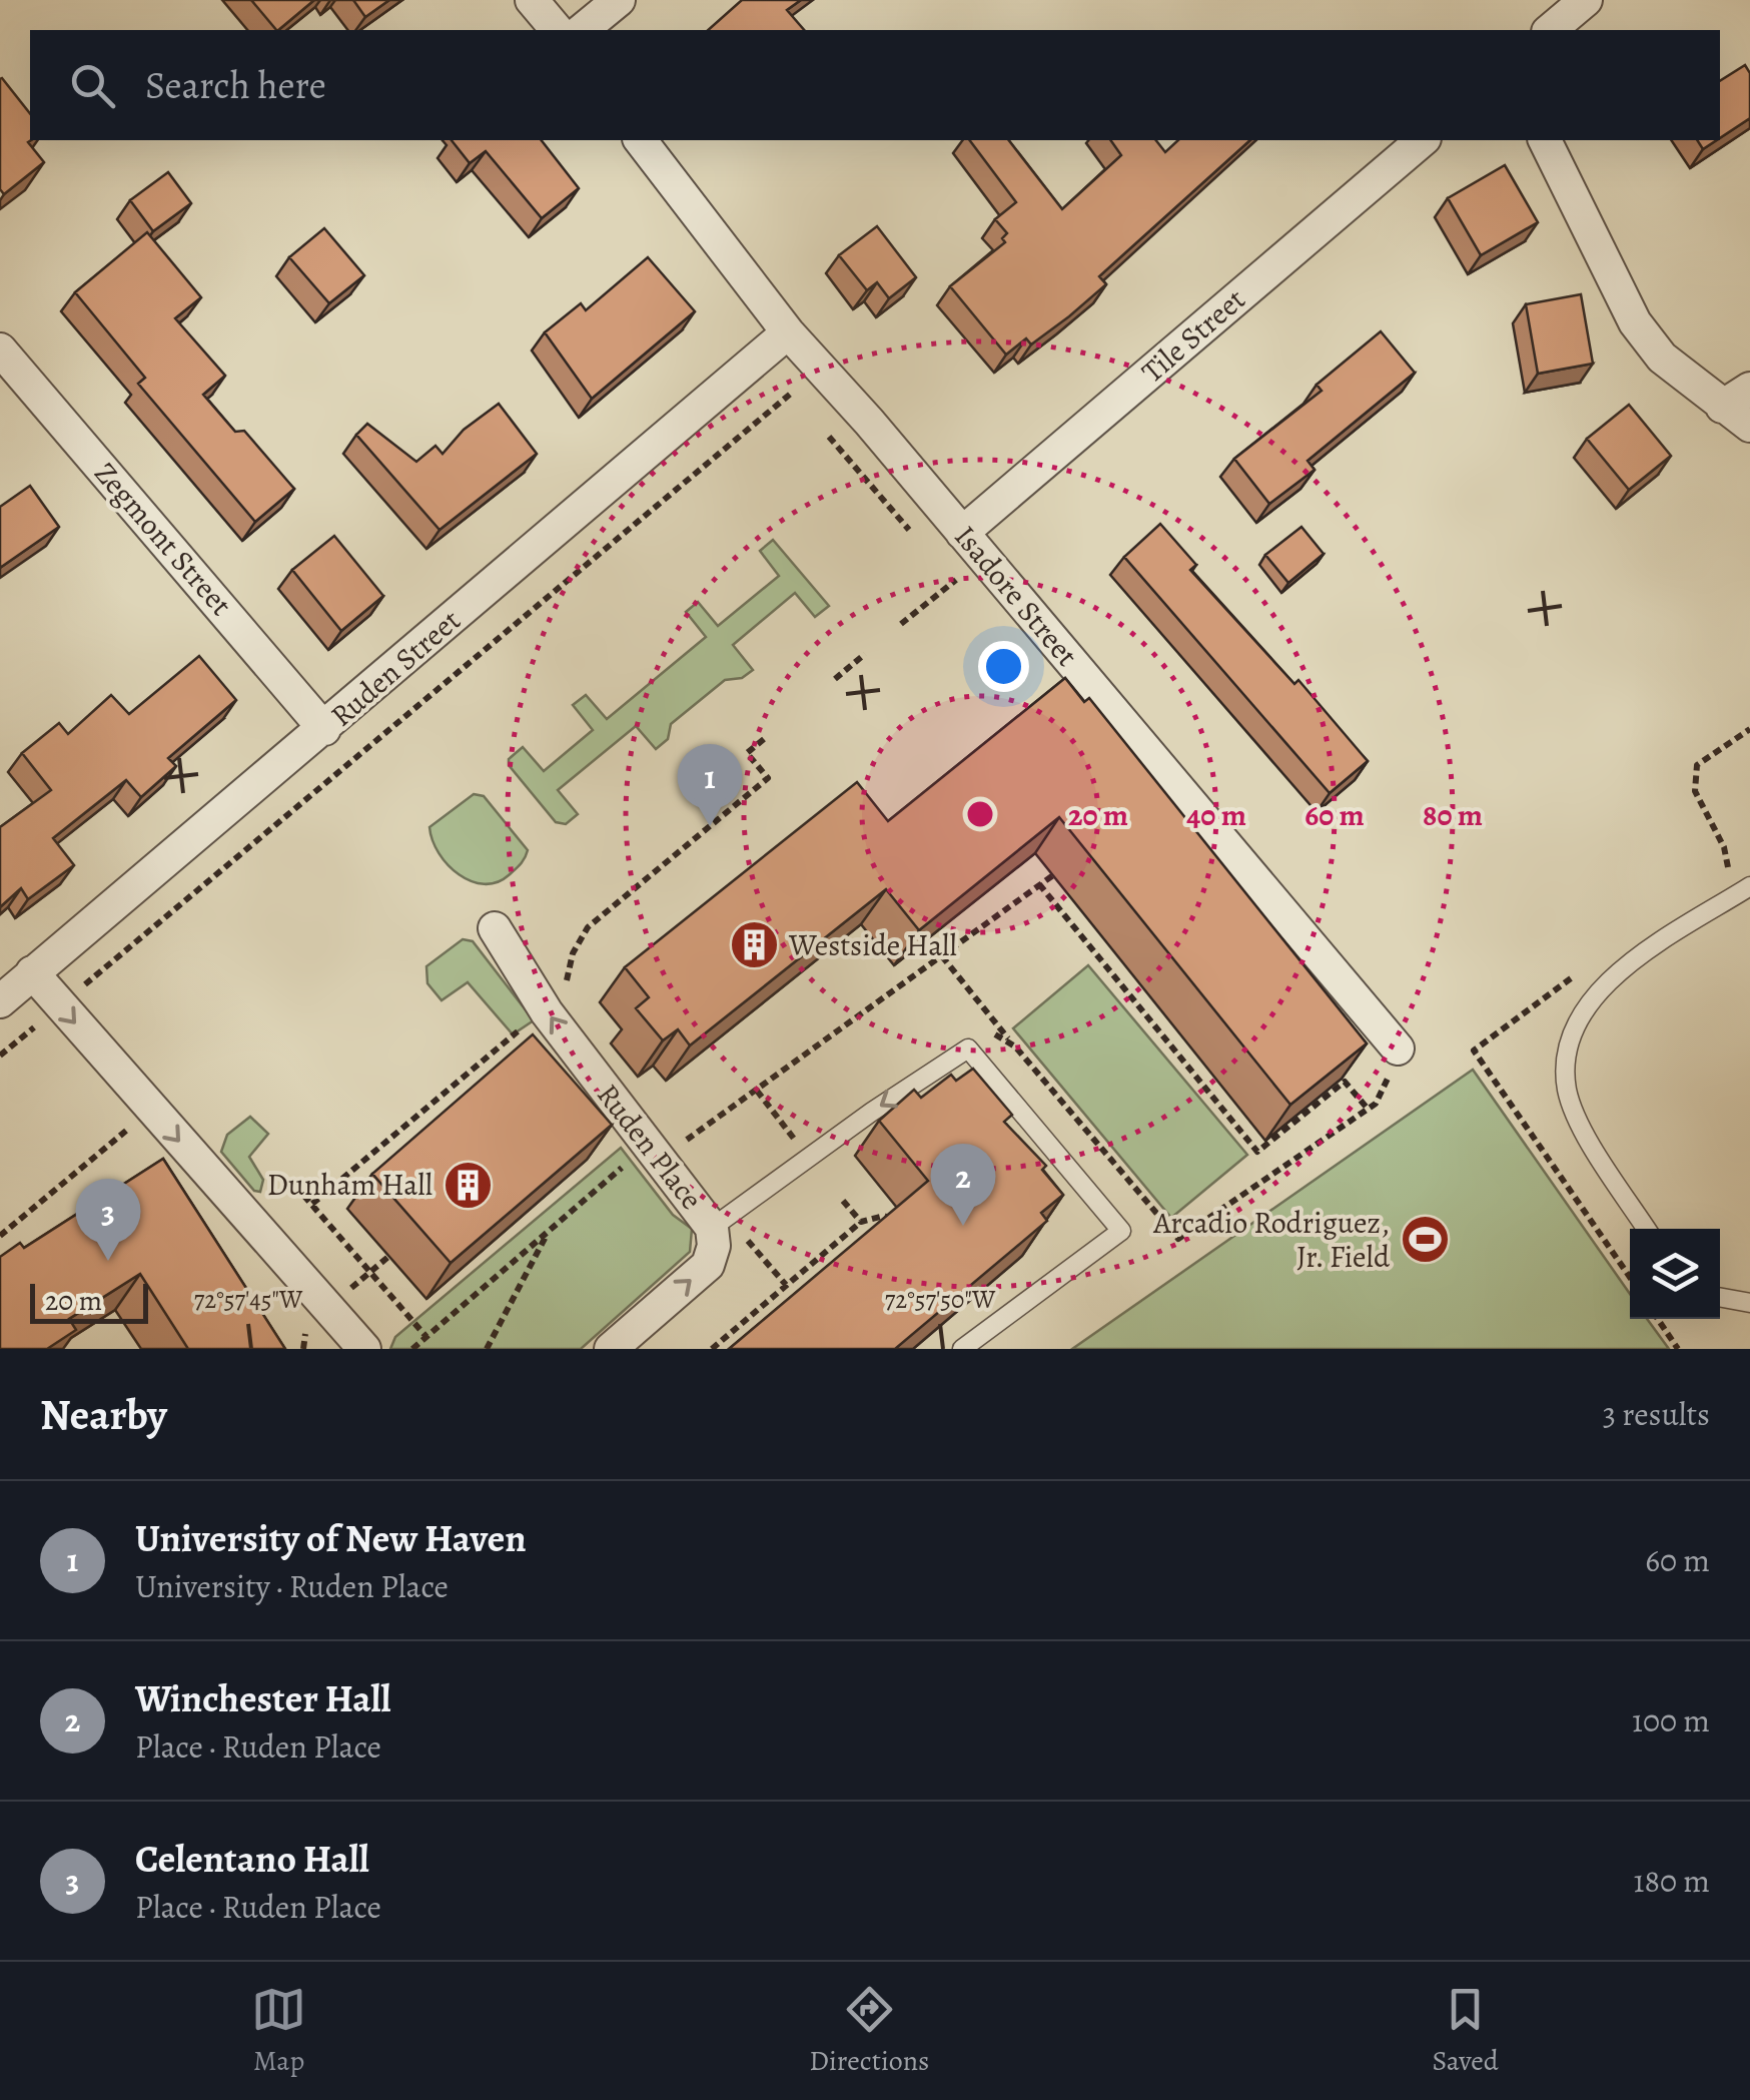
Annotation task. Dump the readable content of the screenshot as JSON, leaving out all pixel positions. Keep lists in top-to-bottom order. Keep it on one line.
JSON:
{"streets":{"street":["Tile Street","Zegmont Street","Isadore Street","Ruden Street","Ruden Place"]},"crossings":[["Tile Street","Isadore Street"],["Zegmont Street","Ruden Street"],["Isadore Street","Ruden Street"]],"places":{"building":["Westside Hall","Dunham Hall"],"sports":["Arcadio Rodriguez, Jr. Field"]},"scale_bar":"20 m","page":{"search":"Search here","pins":["1","2","3"],"scale":"20 m","heading":["Nearby","3 results"],"list":[{"mark":"1","name":"University of New Haven","note":"University · Ruden Place","value":"60 m"},{"mark":"2","name":"Winchester Hall","note":"Place · Ruden Place","value":"100 m"},{"mark":"3","name":"Celentano Hall","note":"Place · Ruden Place","value":"180 m"}],"nav":["Map","Directions","Saved"]},"coordinates":["72°57'45\"W","72°57'50\"W"],"rings":["20 m","40 m","60 m","80 m"]}
